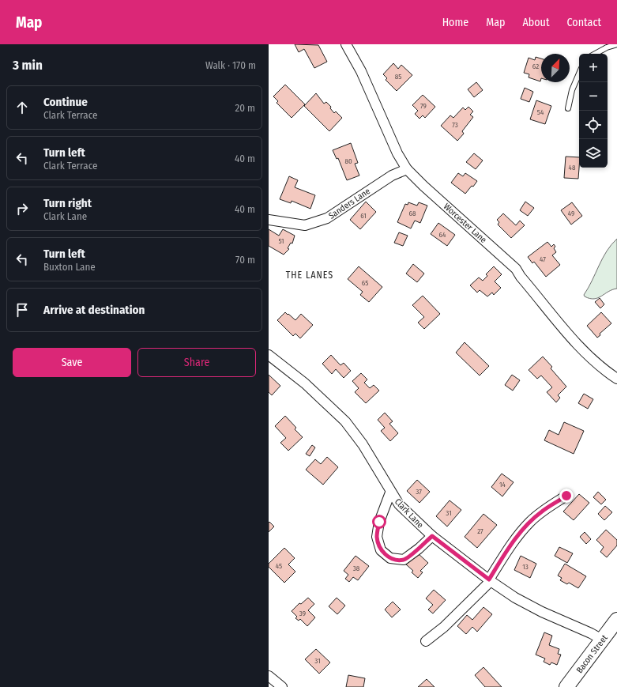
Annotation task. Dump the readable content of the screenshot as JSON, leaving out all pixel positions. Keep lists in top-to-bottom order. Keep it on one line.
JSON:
{"streets":{"main road":["Bacon Street"],"street":["Sanders Lane","Worcester Lane","Clark Lane"]},"crossings":[["Sanders Lane","Worcester Lane"],["Clark Lane","Bacon Street"]],"districts":["THE LANES"],"house_numbers":["62","85","79","54","73","80","48","68","49","61","64","51","47","65","14","37","31","27","45","13","38","39","31"],"north":"top right","page":{"header":"Map","nav":["Home","Map","About","Contact"],"heading":["3 min","Walk · 170 m"],"map_buttons":["+","−"],"list":[["Continue","Clark Terrace","20 m"],["Turn left","Clark Terrace","40 m"],["Turn right","Clark Lane","40 m"],["Turn left","Buxton Lane","70 m"],"Arrive at destination"],"buttons":["Save","Share"]}}
